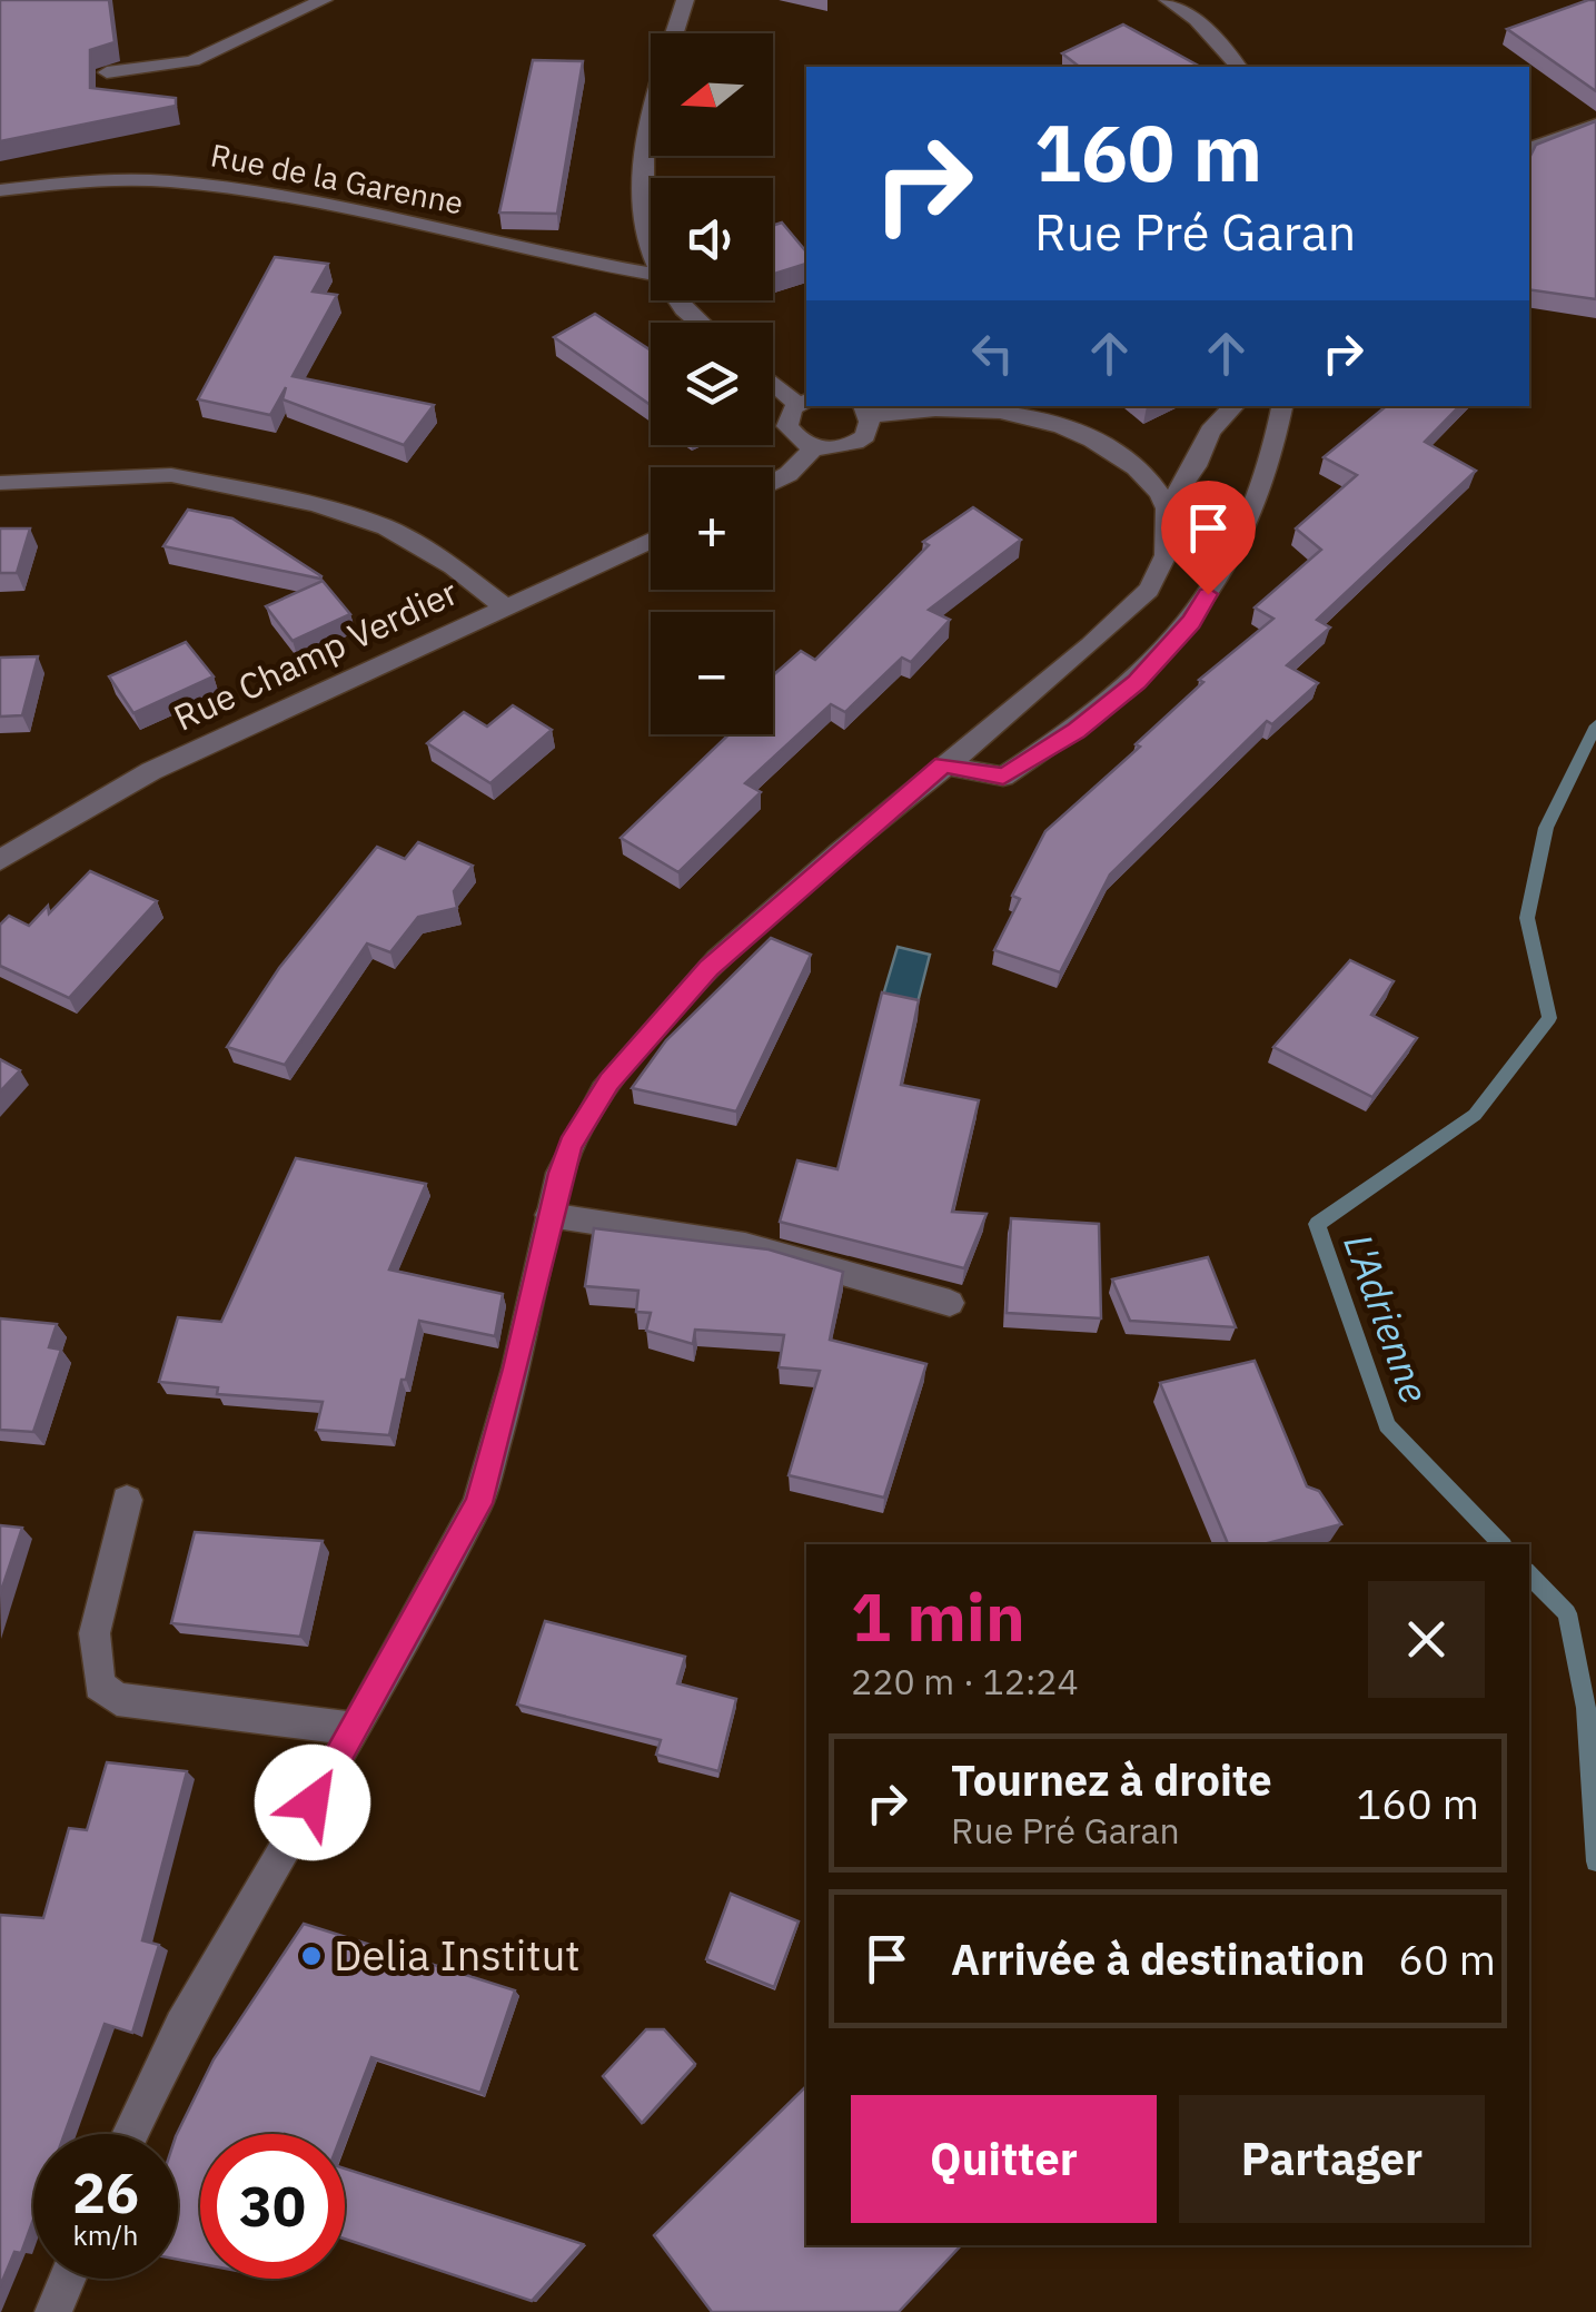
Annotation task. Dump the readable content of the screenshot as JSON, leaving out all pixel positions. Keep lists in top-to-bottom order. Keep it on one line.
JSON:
{"streets":{"street":["Rue de la Garenne","Rue Champ Verdier"]},"water":["L'Adrienne"],"places":["Delia Institut"],"north":"left","page":{"map_buttons":["+","−"],"turn":["160 m","Rue Pré Garan"],"heading":["1 min","220 m · 12:24"],"list":[{"name":"Tournez à droite","note":"Rue Pré Garan","value":"160 m"},{"name":"Arrivée à destination","value":"60 m"}],"buttons":["Quitter","Partager"],"speed":"26 km/h","limit":"30"}}
